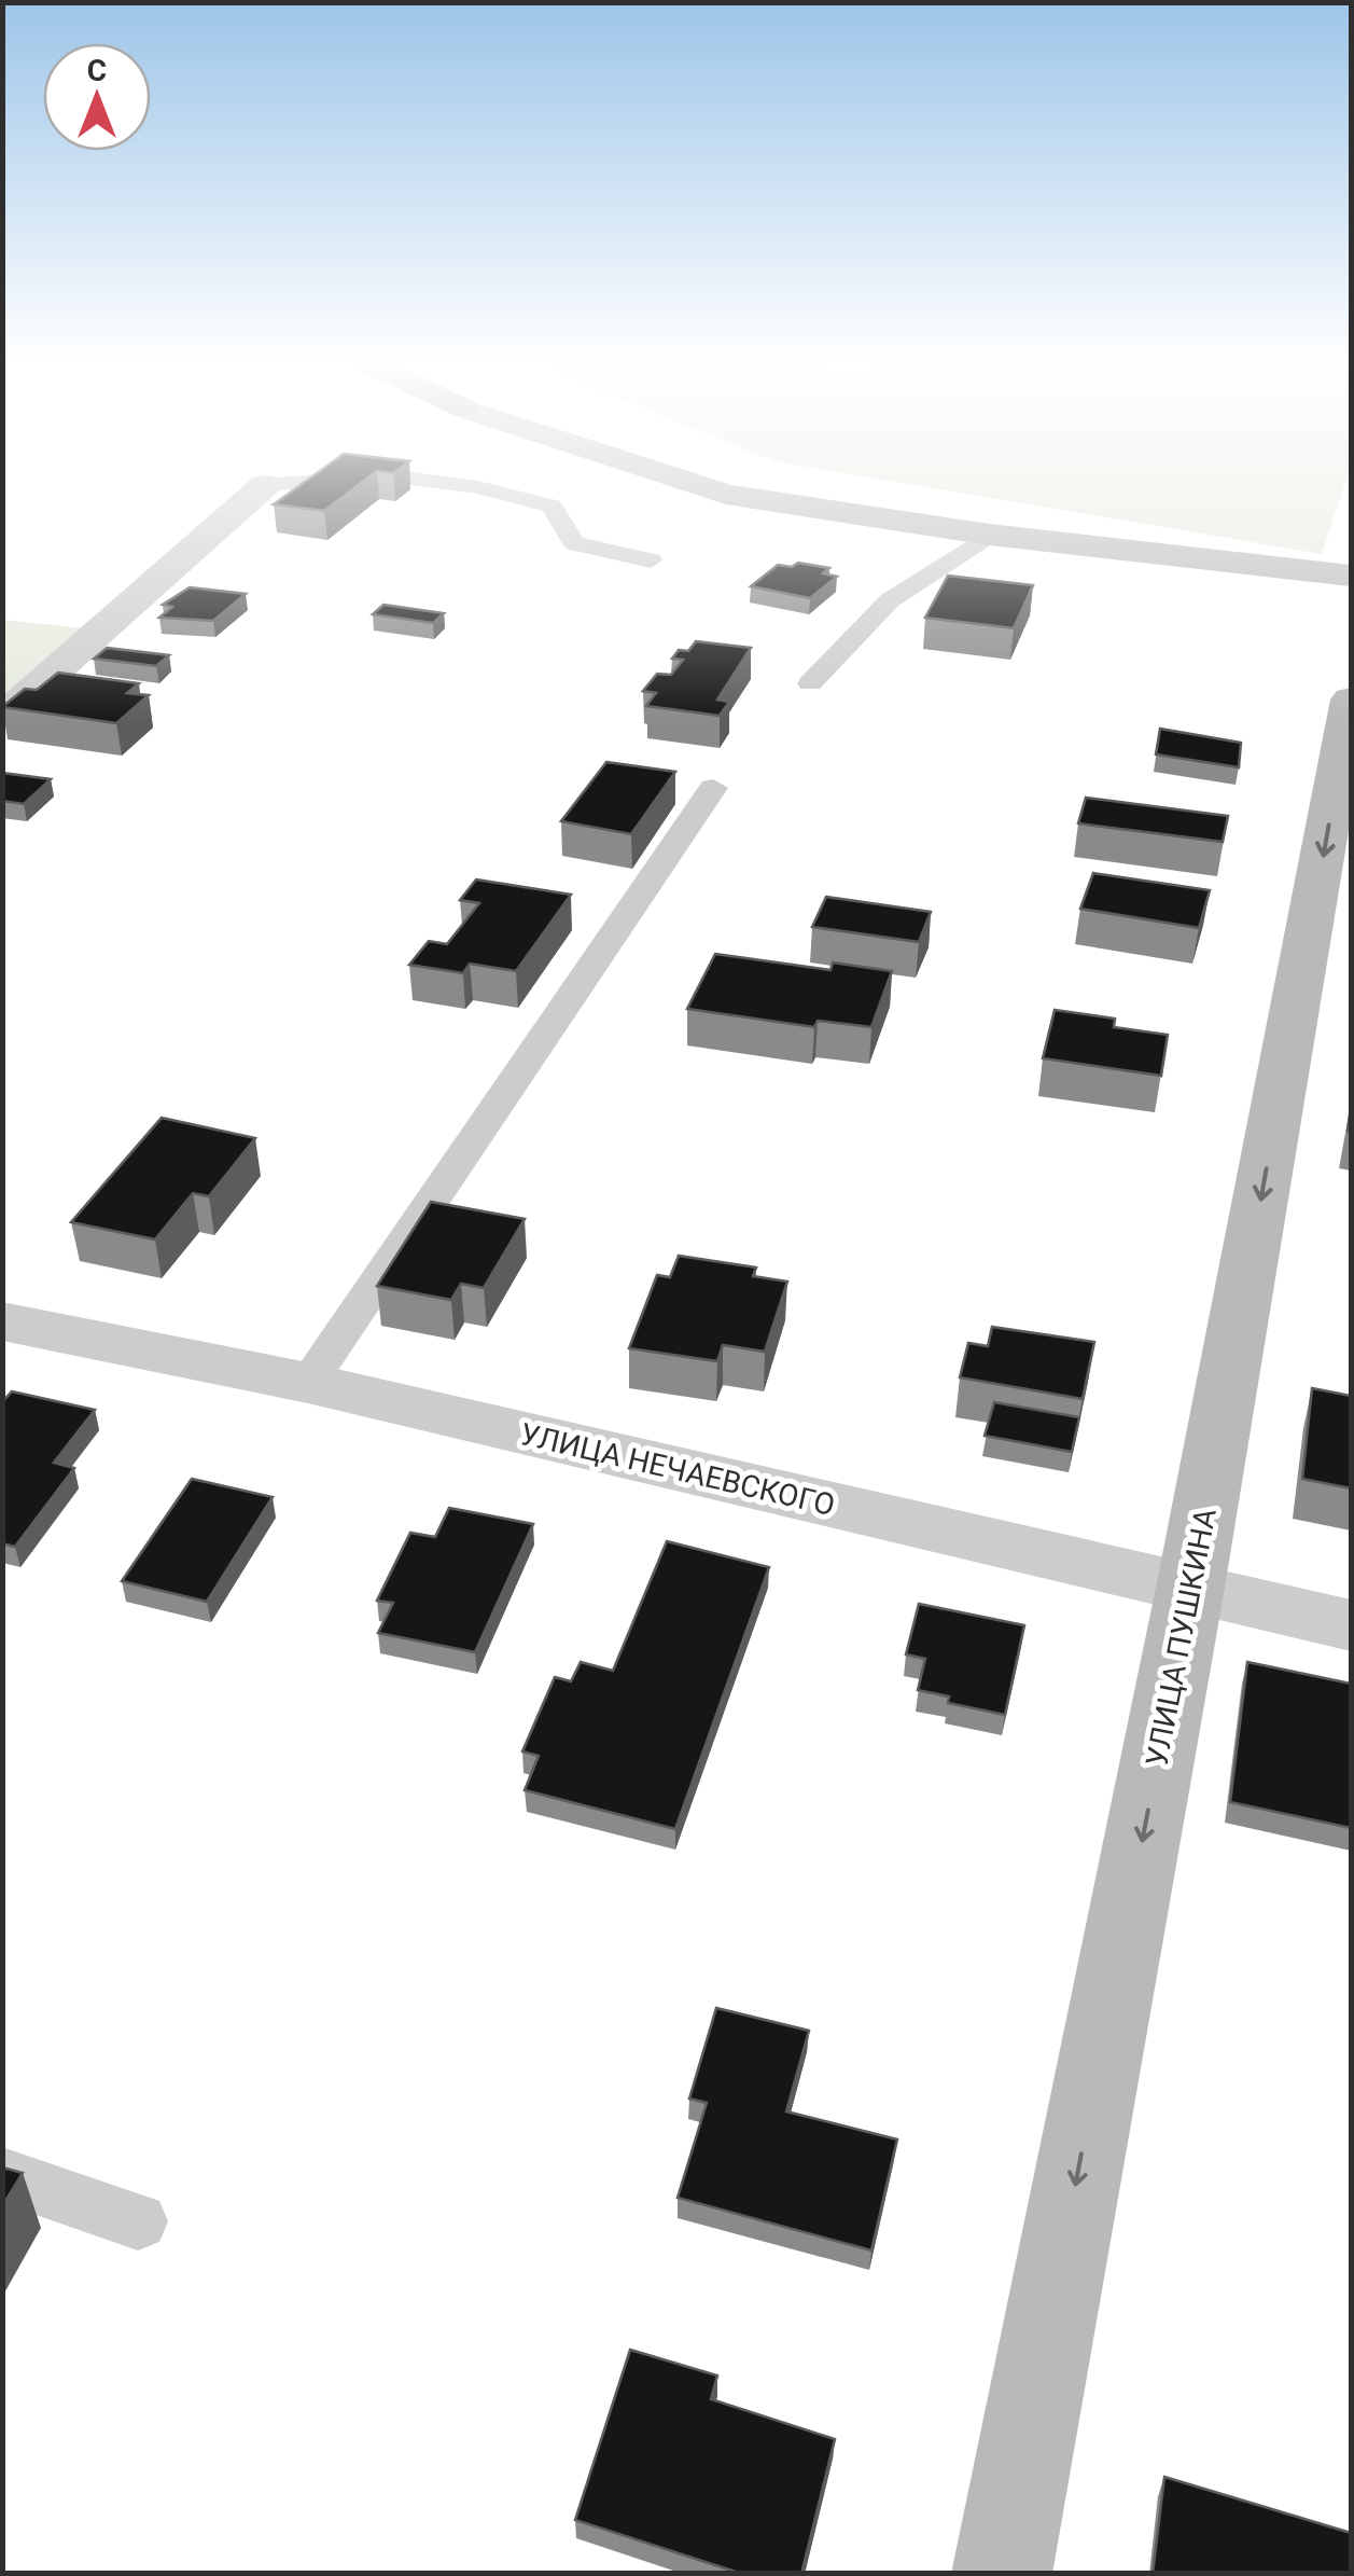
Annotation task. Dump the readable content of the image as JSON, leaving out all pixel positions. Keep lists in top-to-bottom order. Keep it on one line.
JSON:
{"streets":{"main road":["УЛИЦА ПУШКИНА"],"street":["УЛИЦА НЕЧАЕВСКОГО"]},"crossings":[["УЛИЦА НЕЧАЕВСКОГО","УЛИЦА ПУШКИНА"]],"one_way":["УЛИЦА ПУШКИНА"],"north":"top"}
